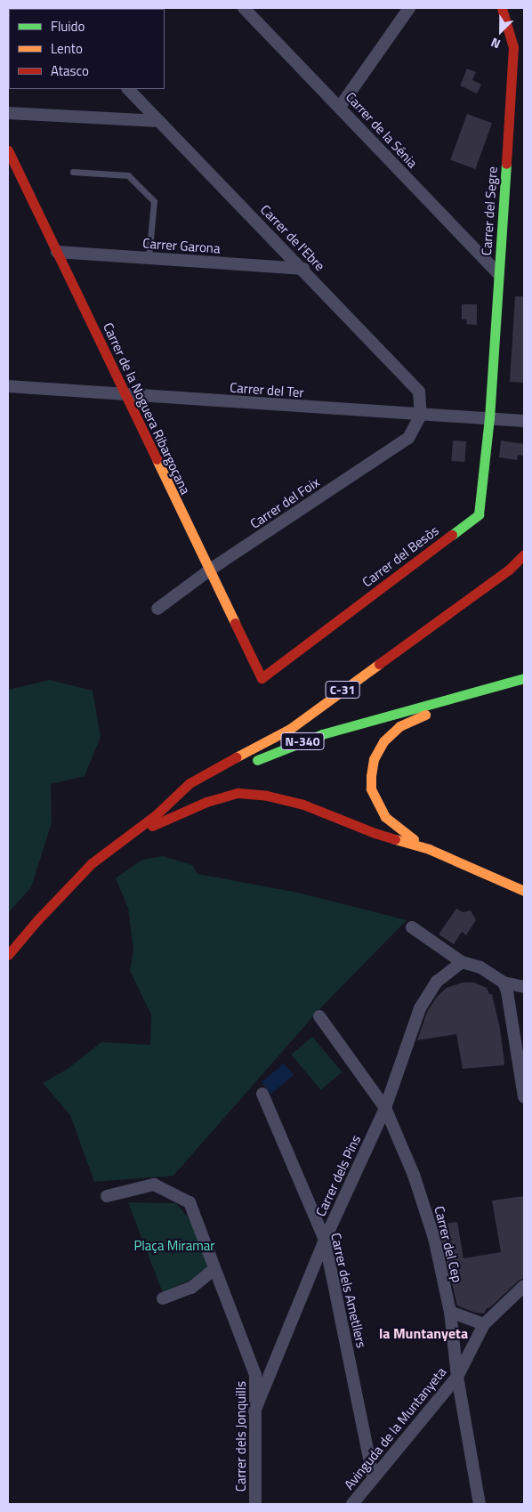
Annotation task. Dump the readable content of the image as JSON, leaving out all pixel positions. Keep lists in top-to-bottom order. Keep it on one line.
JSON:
{"streets":{"main road":["Carrer del Segre","Carrer de la Noguera Ribargoçana","Carrer del Besòs","C-31","N-340"],"street":["Carrer de la Sénia","Carrer de l'Ebre","Carrer Garona","Carrer del Ter","Carrer del Foix","Carrer dels Pins","Carrer del Cep","Carrer dels Ametllers","Avinguda de la Muntanyeta","Carrer dels Jonquills"]},"crossings":[["Carrer de la Sénia","Carrer del Segre"],["Carrer del Segre","Carrer del Ter"],["Carrer del Segre","Carrer del Besòs"],["Carrer de l'Ebre","Carrer Garona"],["Carrer de l'Ebre","Carrer del Ter"],["Carrer de l'Ebre","Carrer del Foix"],["Carrer Garona","Carrer de la Noguera Ribargoçana"],["Carrer del Ter","Carrer de la Noguera Ribargoçana"],["Carrer del Ter","Carrer del Foix"],["Carrer del Ter","Carrer del Besòs"],["Carrer de la Noguera Ribargoçana","Carrer del Foix"],["Carrer de la Noguera Ribargoçana","Carrer del Besòs"],["Carrer dels Pins","Carrer del Cep"],["Carrer dels Pins","Carrer dels Ametllers"],["Carrer dels Pins","Carrer dels Jonquills"],["Carrer del Cep","Avinguda de la Muntanyeta"],["Carrer dels Ametllers","Avinguda de la Muntanyeta"]],"districts":["la Muntanyeta"],"parks":["Plaça Miramar"],"legend":["Fluido","Lento","Atasco"],"north":"bottom left"}
